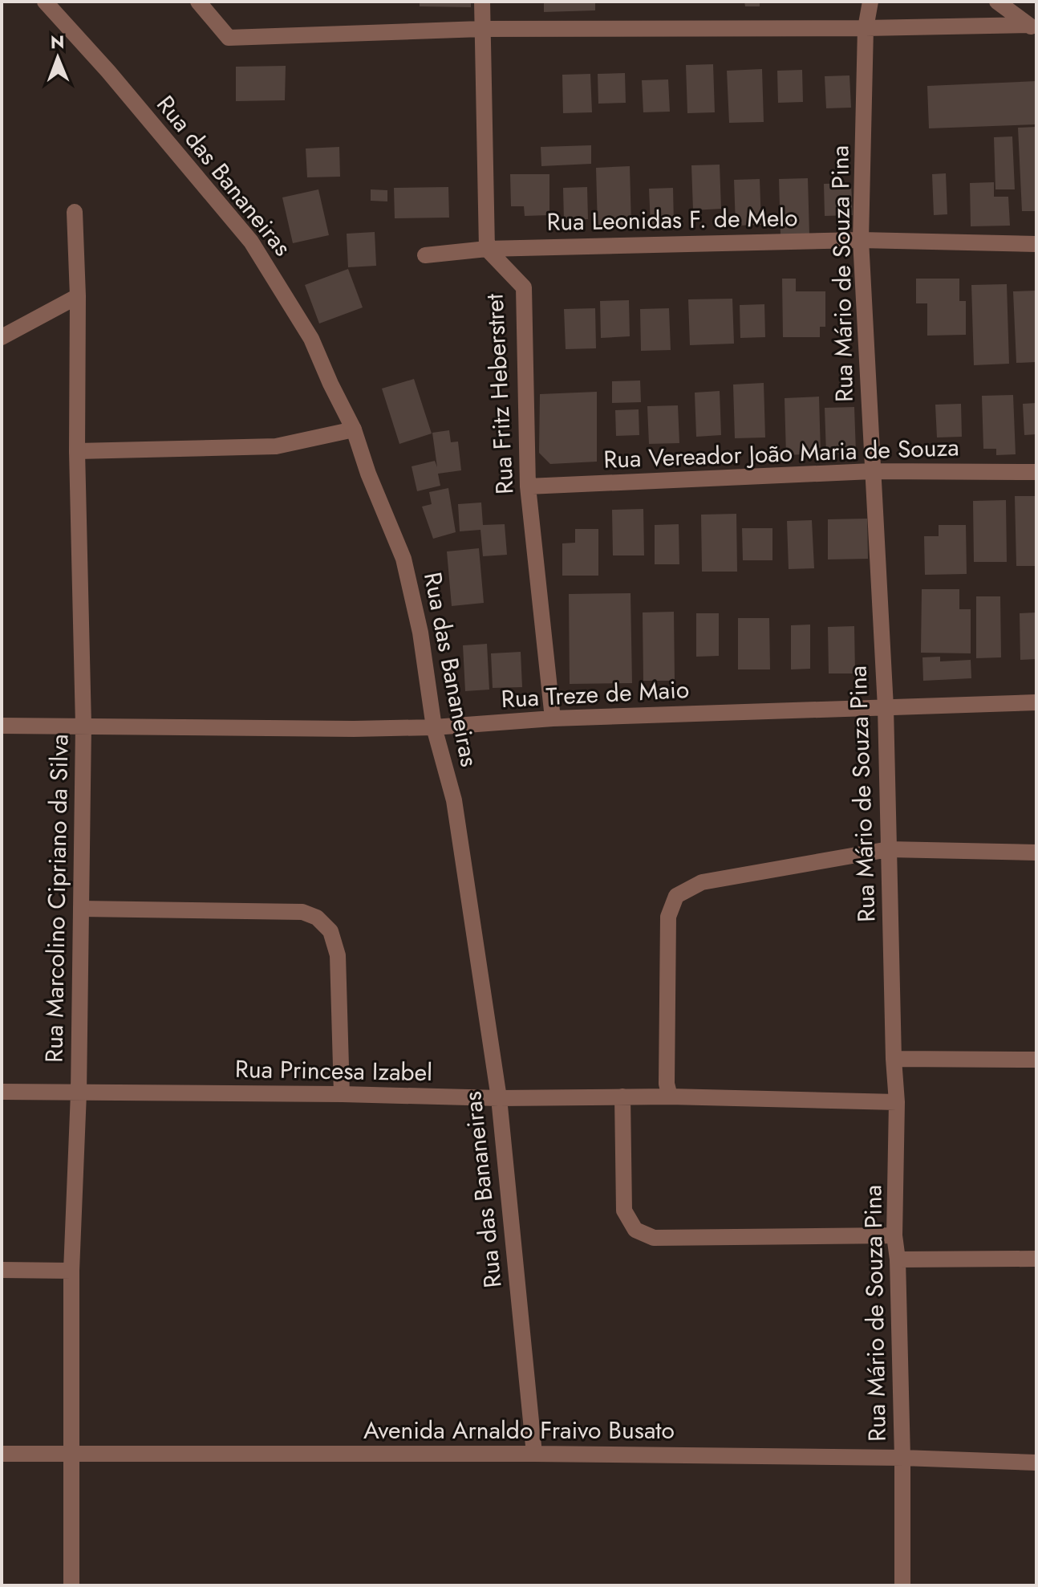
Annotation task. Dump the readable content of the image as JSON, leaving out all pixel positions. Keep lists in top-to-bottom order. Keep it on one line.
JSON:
{"streets":{"street":["Rua das Bananeiras","Rua Leonidas F. de Melo","Rua Mário de Souza Pina","Rua Fritz Heberstret","Rua Vereador João Maria de Souza","Rua Treze de Maio","Rua Marcolino Cipriano da Silva","Rua Princesa Izabel","Avenida Arnaldo Fraivo Busato"]},"crossings":[["Rua das Bananeiras","Rua Treze de Maio"],["Rua das Bananeiras","Rua Princesa Izabel"],["Rua das Bananeiras","Avenida Arnaldo Fraivo Busato"],["Rua Leonidas F. de Melo","Rua Mário de Souza Pina"],["Rua Leonidas F. de Melo","Rua Fritz Heberstret"],["Rua Mário de Souza Pina","Rua Vereador João Maria de Souza"],["Rua Mário de Souza Pina","Rua Treze de Maio"],["Rua Mário de Souza Pina","Rua Princesa Izabel"],["Rua Mário de Souza Pina","Avenida Arnaldo Fraivo Busato"],["Rua Fritz Heberstret","Rua Vereador João Maria de Souza"],["Rua Fritz Heberstret","Rua Treze de Maio"],["Rua Treze de Maio","Rua Marcolino Cipriano da Silva"],["Rua Marcolino Cipriano da Silva","Rua Princesa Izabel"],["Rua Marcolino Cipriano da Silva","Avenida Arnaldo Fraivo Busato"]],"north":"top"}
